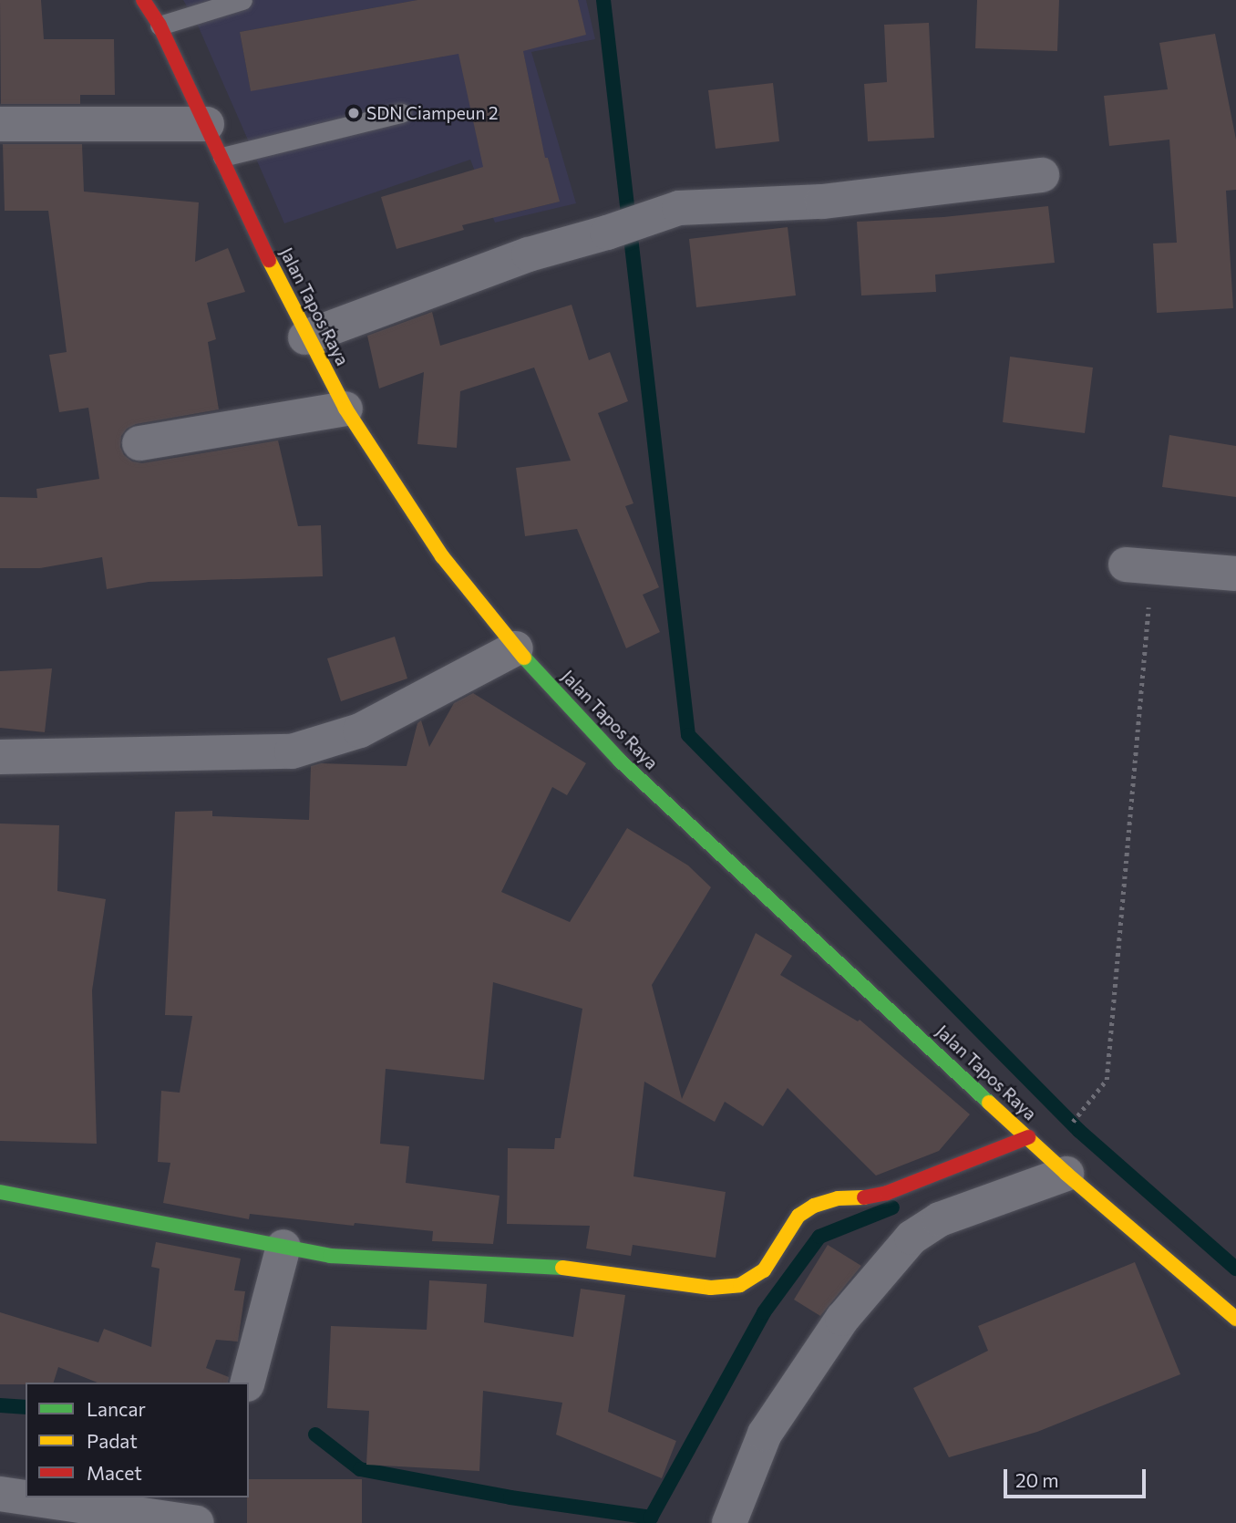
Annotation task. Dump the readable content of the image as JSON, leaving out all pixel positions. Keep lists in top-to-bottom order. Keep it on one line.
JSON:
{"streets":{"main road":["Jalan Tapos Raya"]},"places":["SDN Ciampeun 2"],"legend":["Lancar","Padat","Macet"],"scale_bar":"20 m"}
